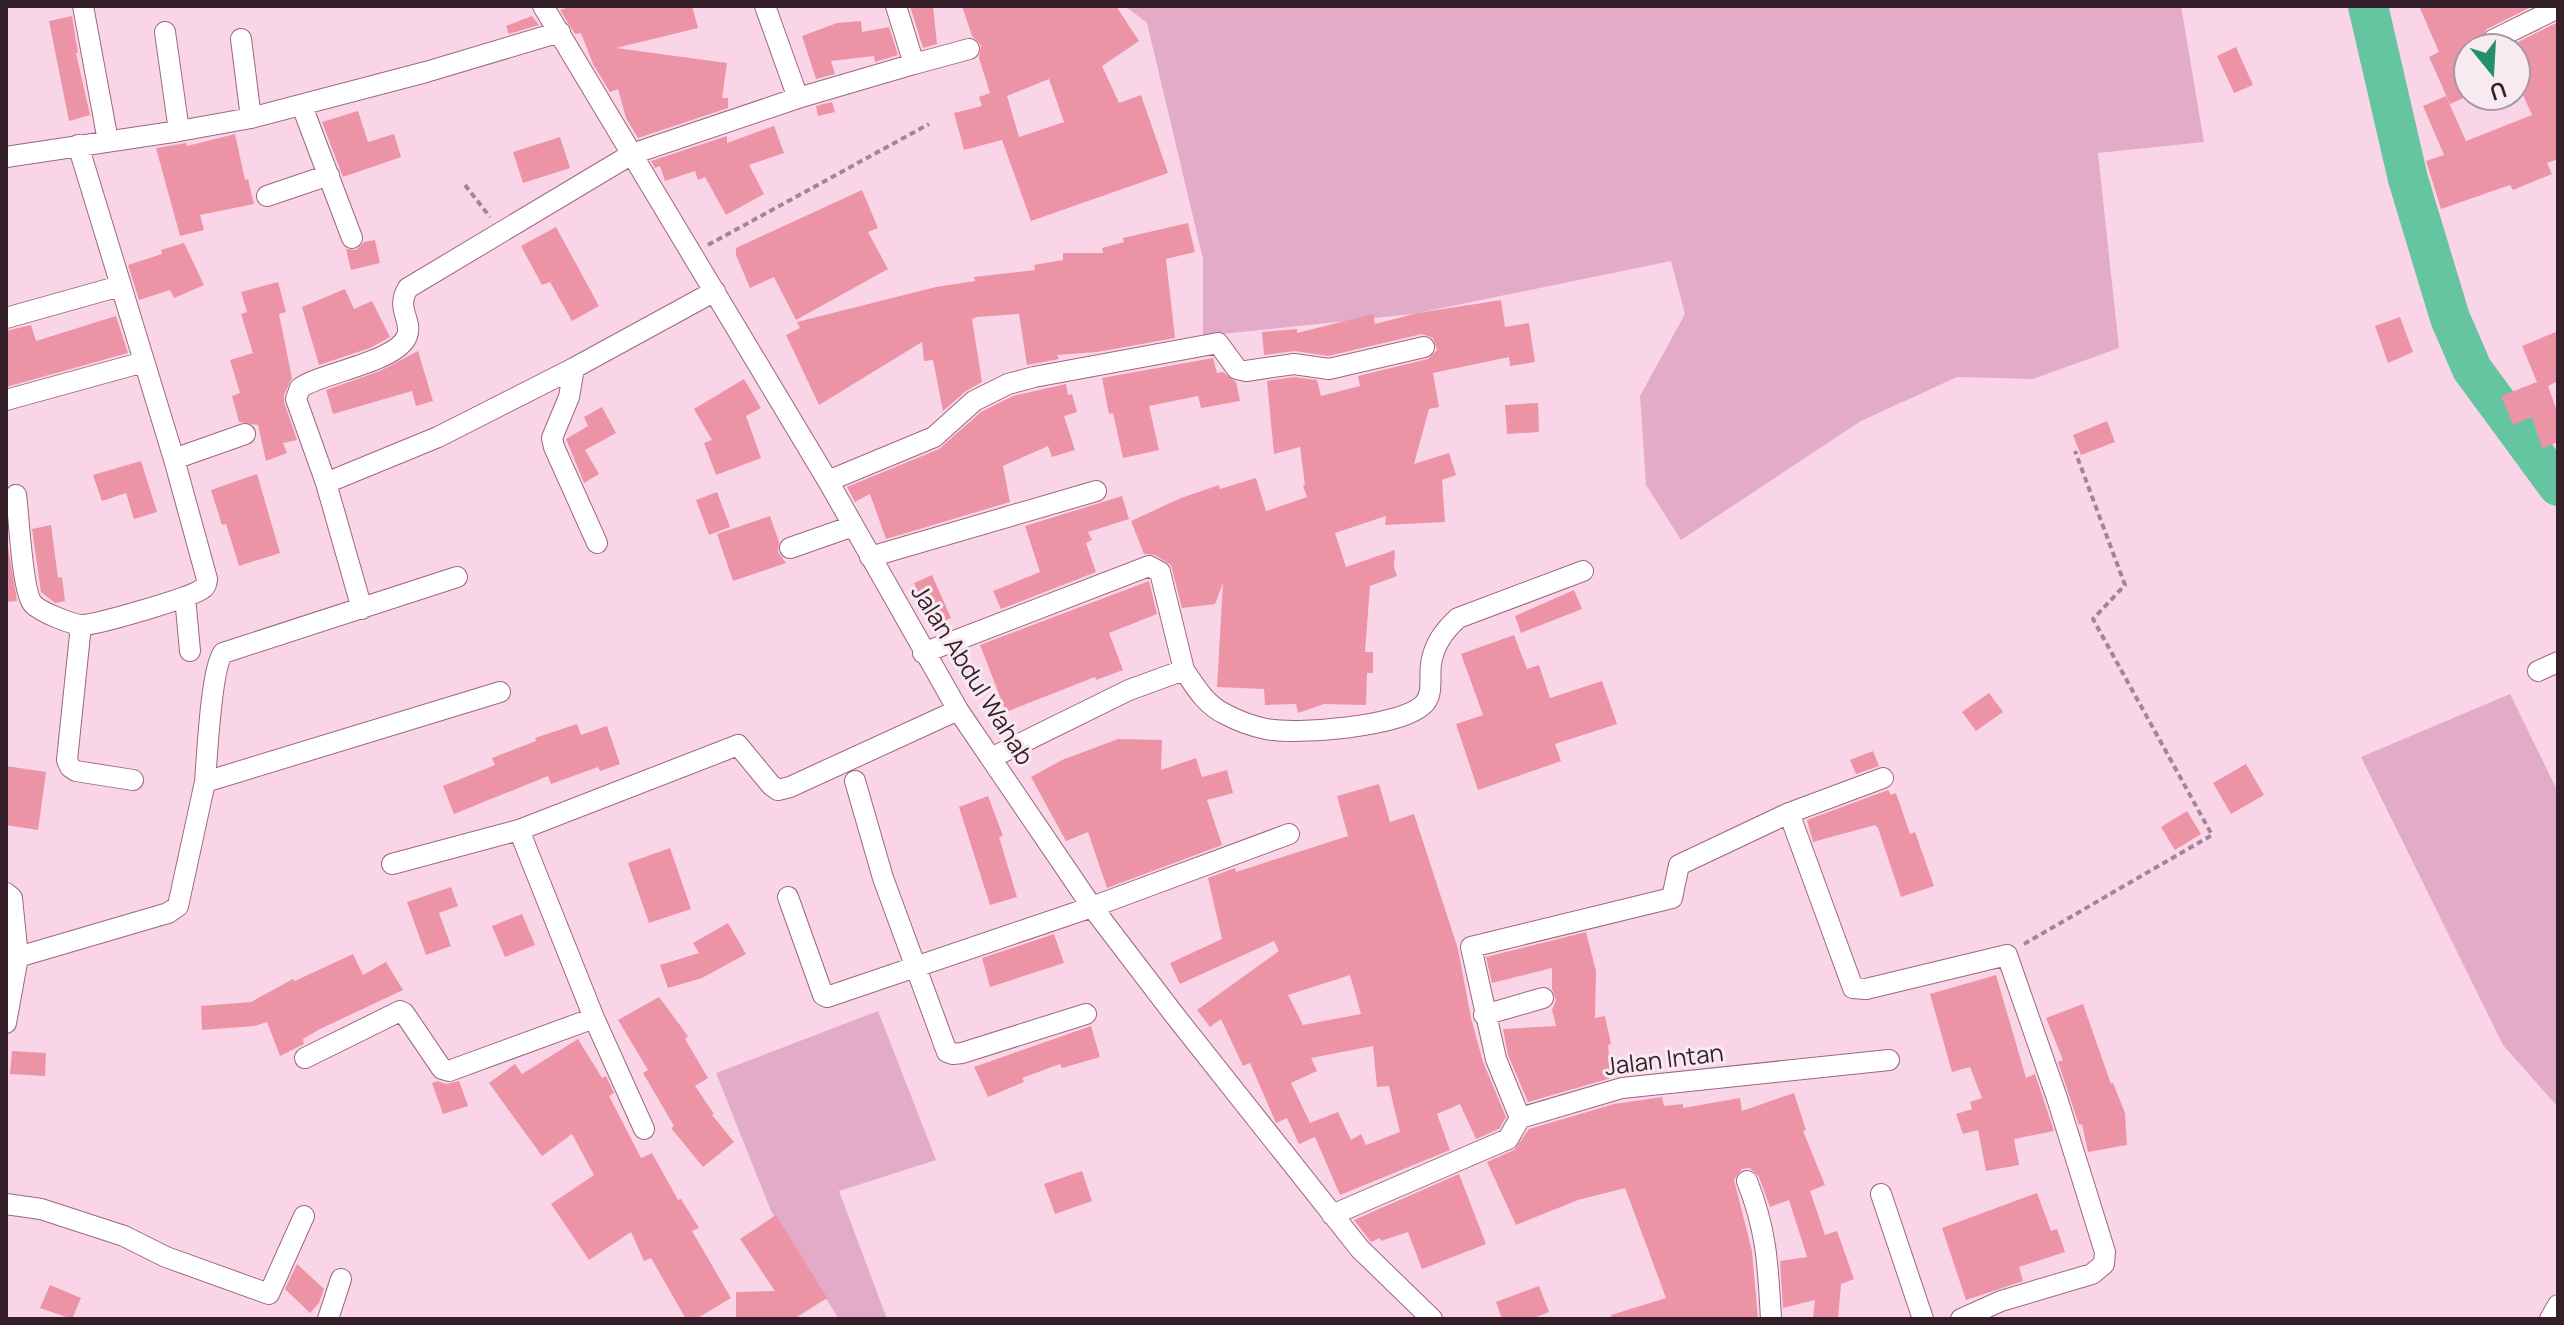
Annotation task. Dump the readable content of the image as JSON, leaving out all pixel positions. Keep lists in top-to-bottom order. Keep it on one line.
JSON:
{"streets":{"street":["Jalan Abdul Wahab","Jalan Intan"]},"crossings":[["Jalan Abdul Wahab","Jalan Intan"]],"north":"bottom"}
